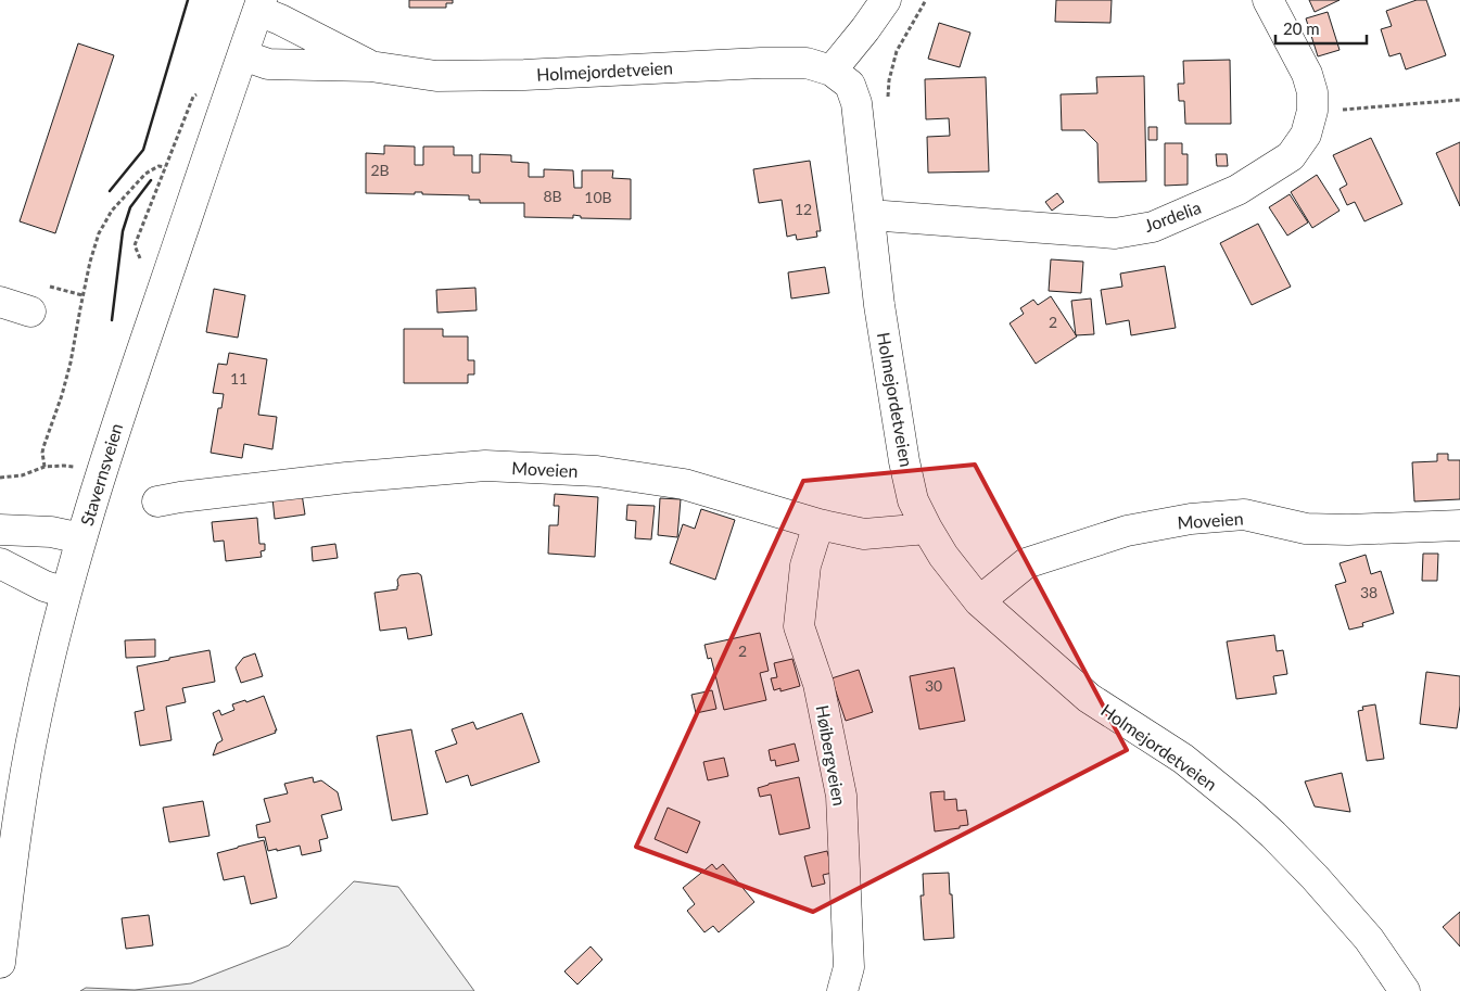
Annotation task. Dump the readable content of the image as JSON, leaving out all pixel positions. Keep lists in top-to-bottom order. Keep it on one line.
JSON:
{"streets":{"street":["Holmejordetveien","Jordelia","Moveien","Stavernsveien","Høibergveien"]},"crossings":[["Holmejordetveien","Jordelia"],["Holmejordetveien","Moveien"],["Holmejordetveien","Stavernsveien"],["Moveien","Høibergveien"]],"house_numbers":["2B","8B","10B","12","2","11","38","2","30"],"scale_bar":"20 m"}
